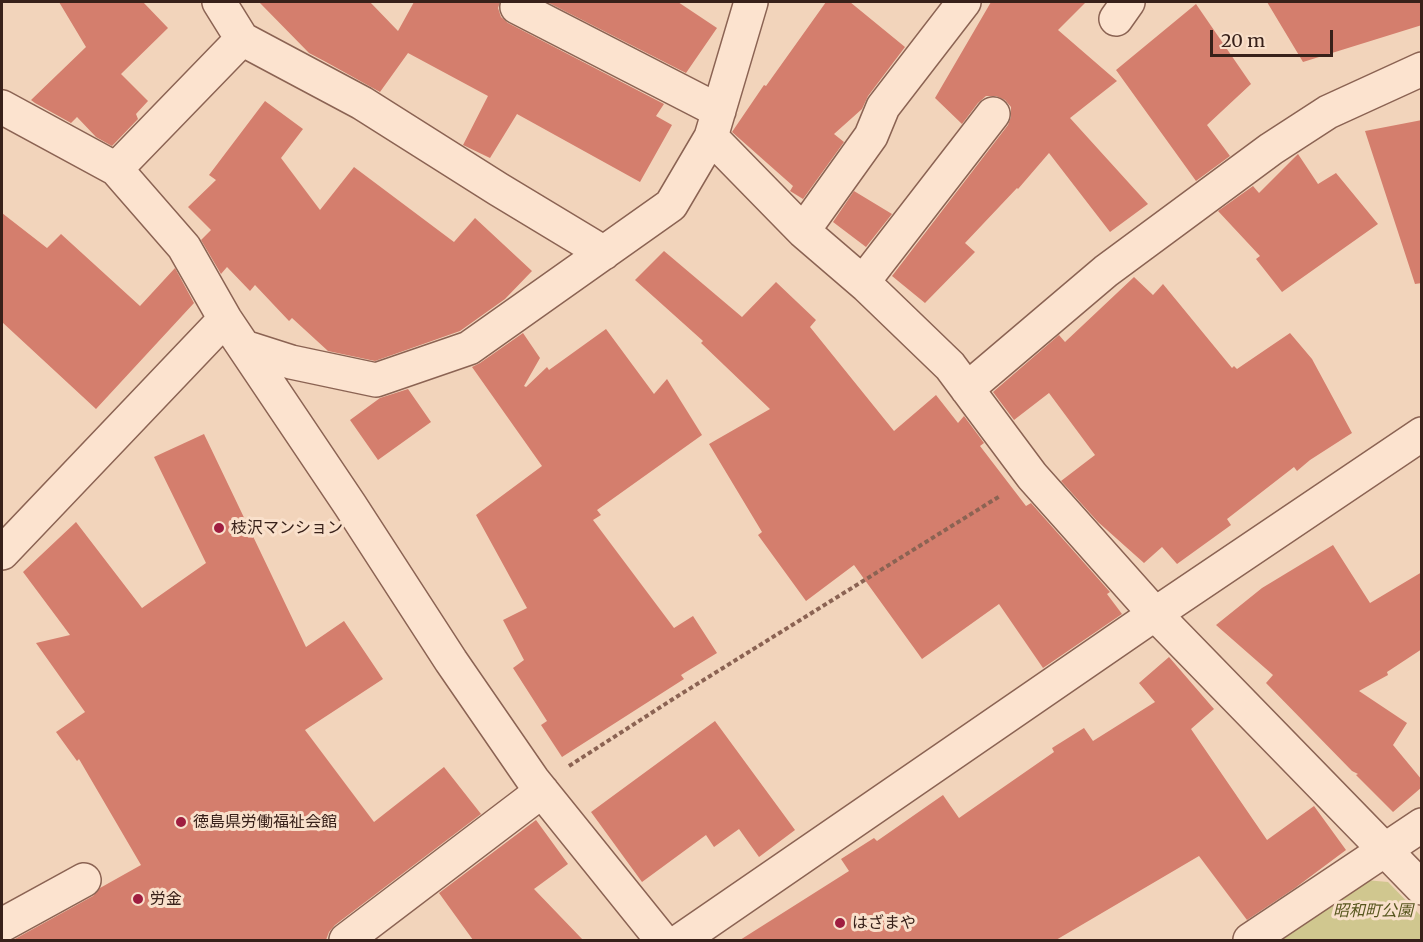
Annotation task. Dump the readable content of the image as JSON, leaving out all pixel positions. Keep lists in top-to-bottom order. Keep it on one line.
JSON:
{"parks":["昭和町公園"],"places":["枝沢マンション","徳島県労働福祉会館","労金","はざまや"],"scale_bar":"20 m"}
